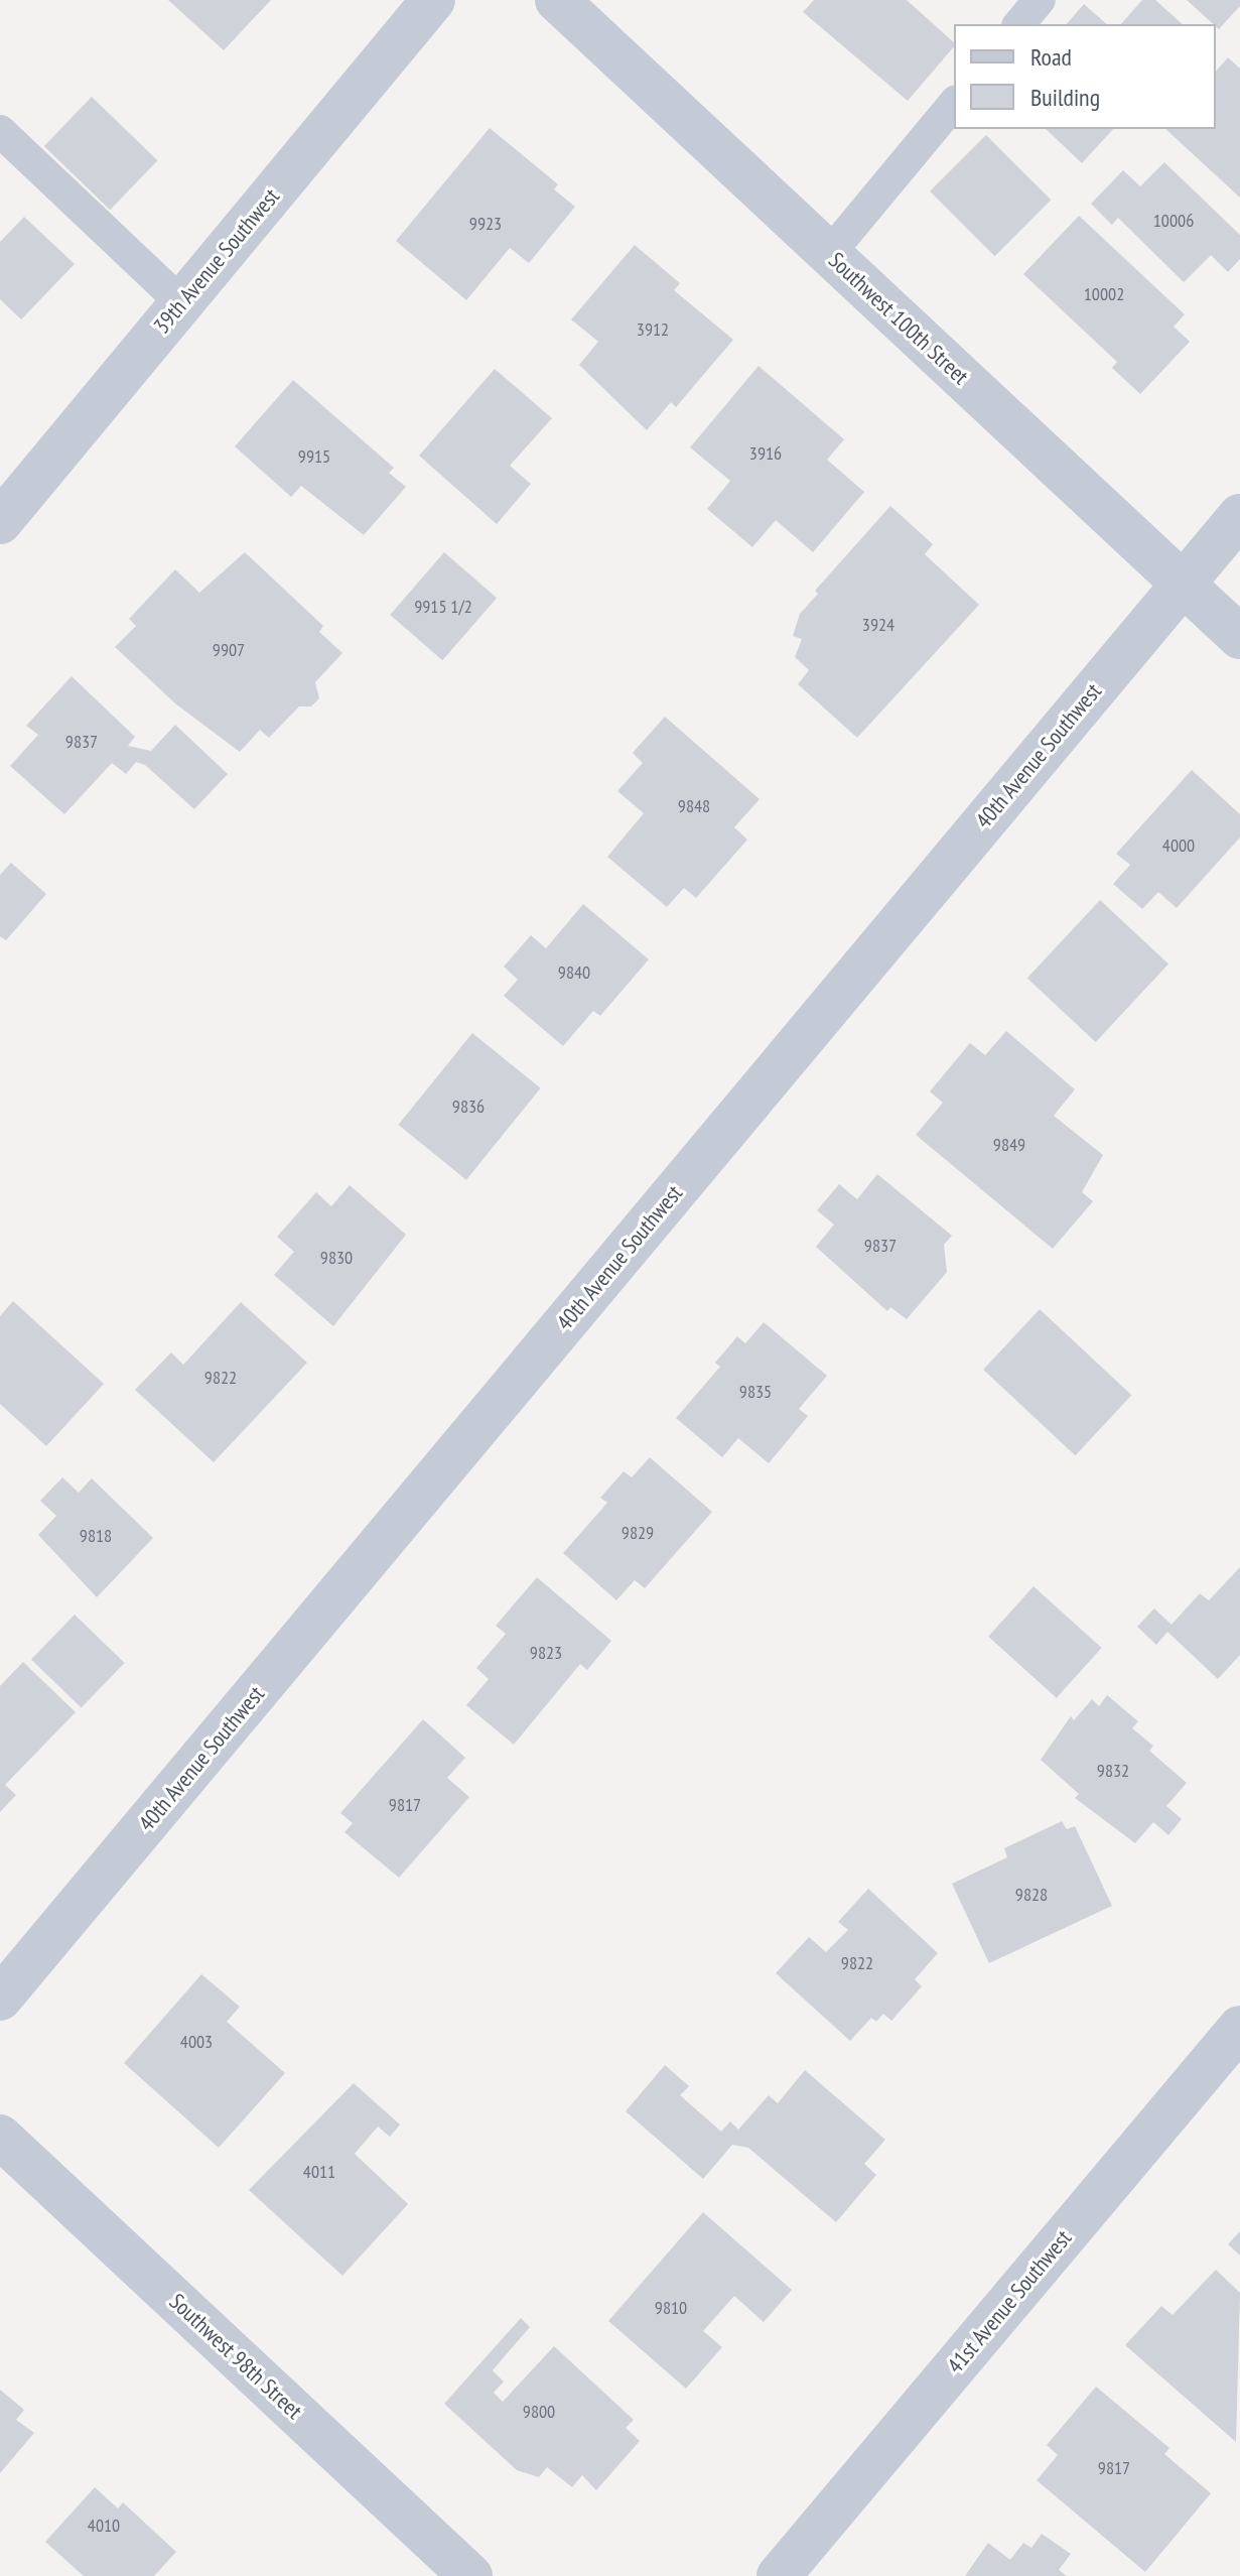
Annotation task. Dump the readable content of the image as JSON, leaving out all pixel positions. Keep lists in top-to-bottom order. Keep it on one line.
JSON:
{"streets":{"street":["39th Avenue Southwest","Southwest 100th Street","40th Avenue Southwest","41st Avenue Southwest","Southwest 98th Street"]},"crossings":[["Southwest 100th Street","40th Avenue Southwest"]],"house_numbers":["10006","9923","10002","3912","3916","9915","9915 1/2","3924","9907","9837","9848","4000","9840","9836","9849","9837","9830","9822","9835","9829","9818","9823","9832","9817","9828","9822","4003","4011","9810","9800","9817","4010"],"legend":["Road","Building"]}
